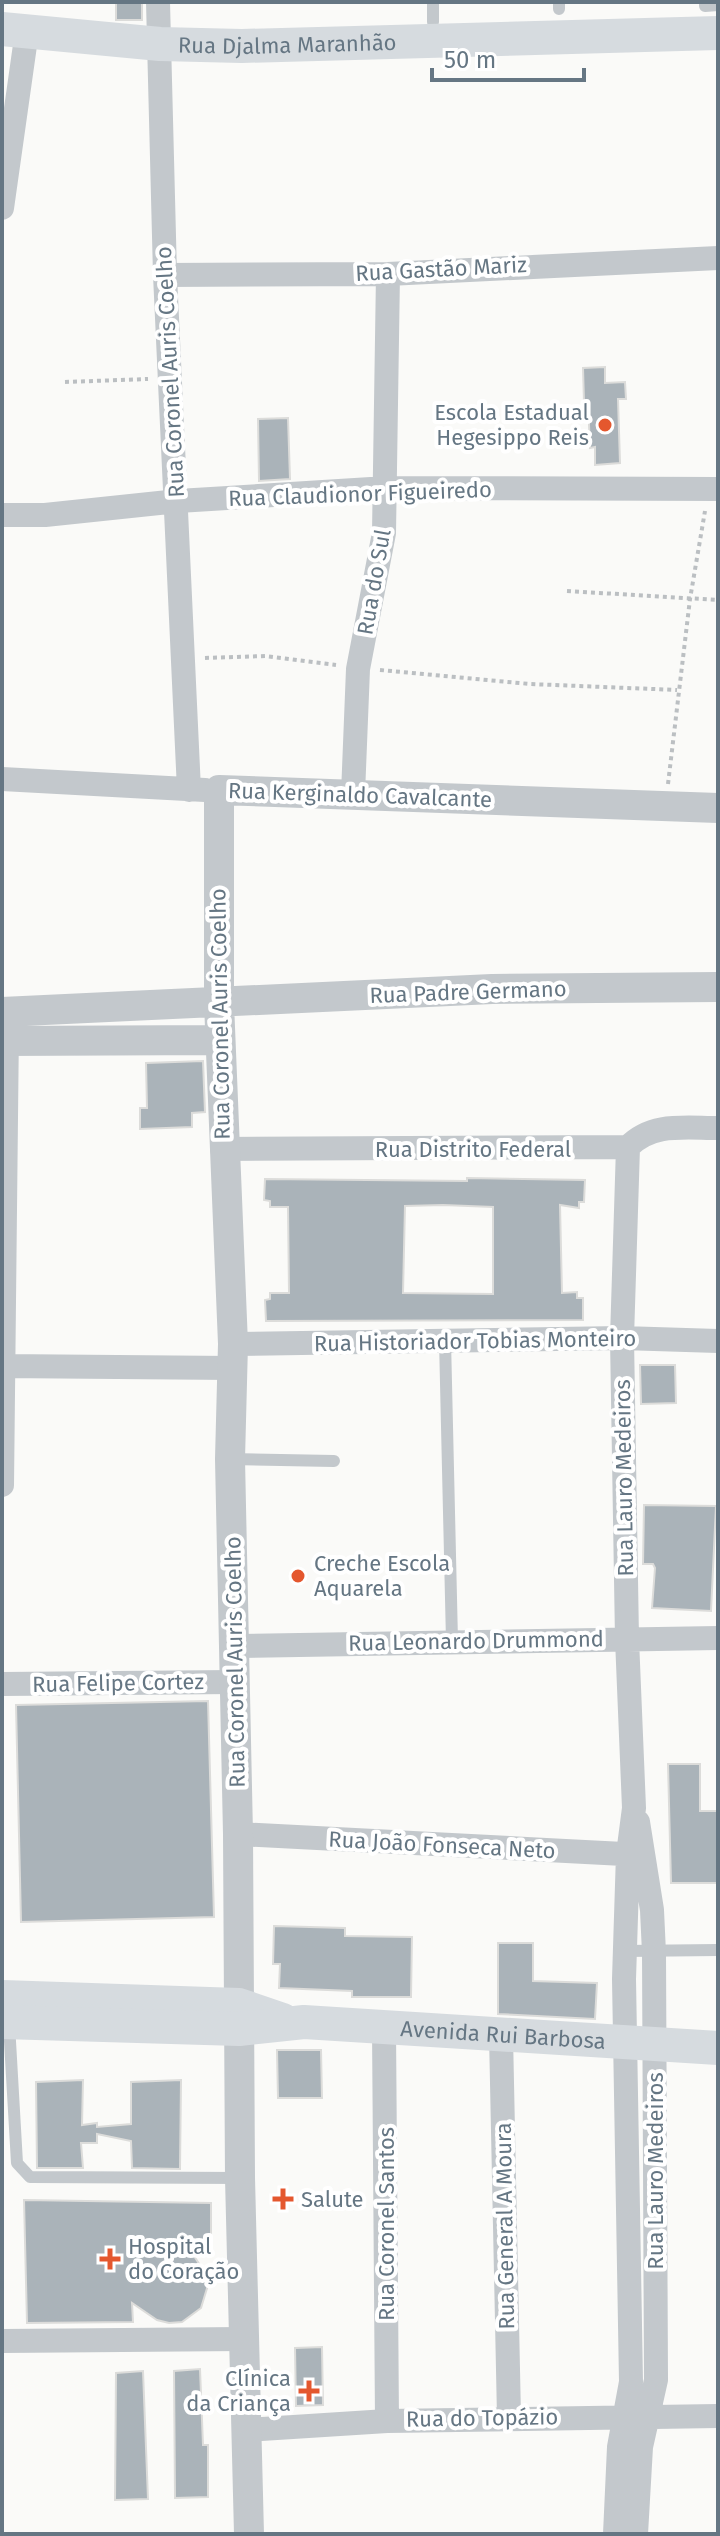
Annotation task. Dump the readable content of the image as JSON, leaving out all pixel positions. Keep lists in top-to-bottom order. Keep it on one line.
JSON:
{"streets":{"main road":["Rua Djalma Maranhão","Avenida Rui Barbosa"],"street":["Rua Gastão Mariz","Rua Coronel Auris Coelho","Rua Claudionor Figueiredo","Rua do Sul","Rua Kerginaldo Cavalcante","Rua Padre Germano","Rua Distrito Federal","Rua Historiador Tobias Monteiro","Rua Lauro Medeiros","Rua Leonardo Drummond","Rua Felipe Cortez","Rua João Fonseca Neto","Rua Coronel Santos","Rua General A Moura","Rua do Topázio"]},"crossings":[["Rua Djalma Maranhão","Rua Coronel Auris Coelho"],["Rua Gastão Mariz","Rua Coronel Auris Coelho"],["Rua Gastão Mariz","Rua do Sul"],["Rua Coronel Auris Coelho","Rua Claudionor Figueiredo"],["Rua Coronel Auris Coelho","Rua Kerginaldo Cavalcante"],["Rua Coronel Auris Coelho","Rua Padre Germano"],["Rua Coronel Auris Coelho","Rua Distrito Federal"],["Rua Coronel Auris Coelho","Rua Historiador Tobias Monteiro"],["Rua Coronel Auris Coelho","Rua Leonardo Drummond"],["Rua Coronel Auris Coelho","Rua Felipe Cortez"],["Rua Coronel Auris Coelho","Rua João Fonseca Neto"],["Rua Coronel Auris Coelho","Avenida Rui Barbosa"],["Rua Coronel Auris Coelho","Rua do Topázio"],["Rua Claudionor Figueiredo","Rua do Sul"],["Rua do Sul","Rua Kerginaldo Cavalcante"],["Rua Distrito Federal","Rua Lauro Medeiros"],["Rua Historiador Tobias Monteiro","Rua Lauro Medeiros"],["Rua Lauro Medeiros","Rua Leonardo Drummond"],["Rua Lauro Medeiros","Rua João Fonseca Neto"],["Rua Lauro Medeiros","Avenida Rui Barbosa"],["Rua Lauro Medeiros","Rua do Topázio"],["Avenida Rui Barbosa","Rua Coronel Santos"],["Avenida Rui Barbosa","Rua General A Moura"],["Rua Coronel Santos","Rua do Topázio"],["Rua General A Moura","Rua do Topázio"]],"places":{"other":["Escola Estadual Hegesippo Reis","Creche Escola Aquarela"],"health":["Salute","Hospital do Coração","Clínica da Criança"]},"scale_bar":"50 m"}
